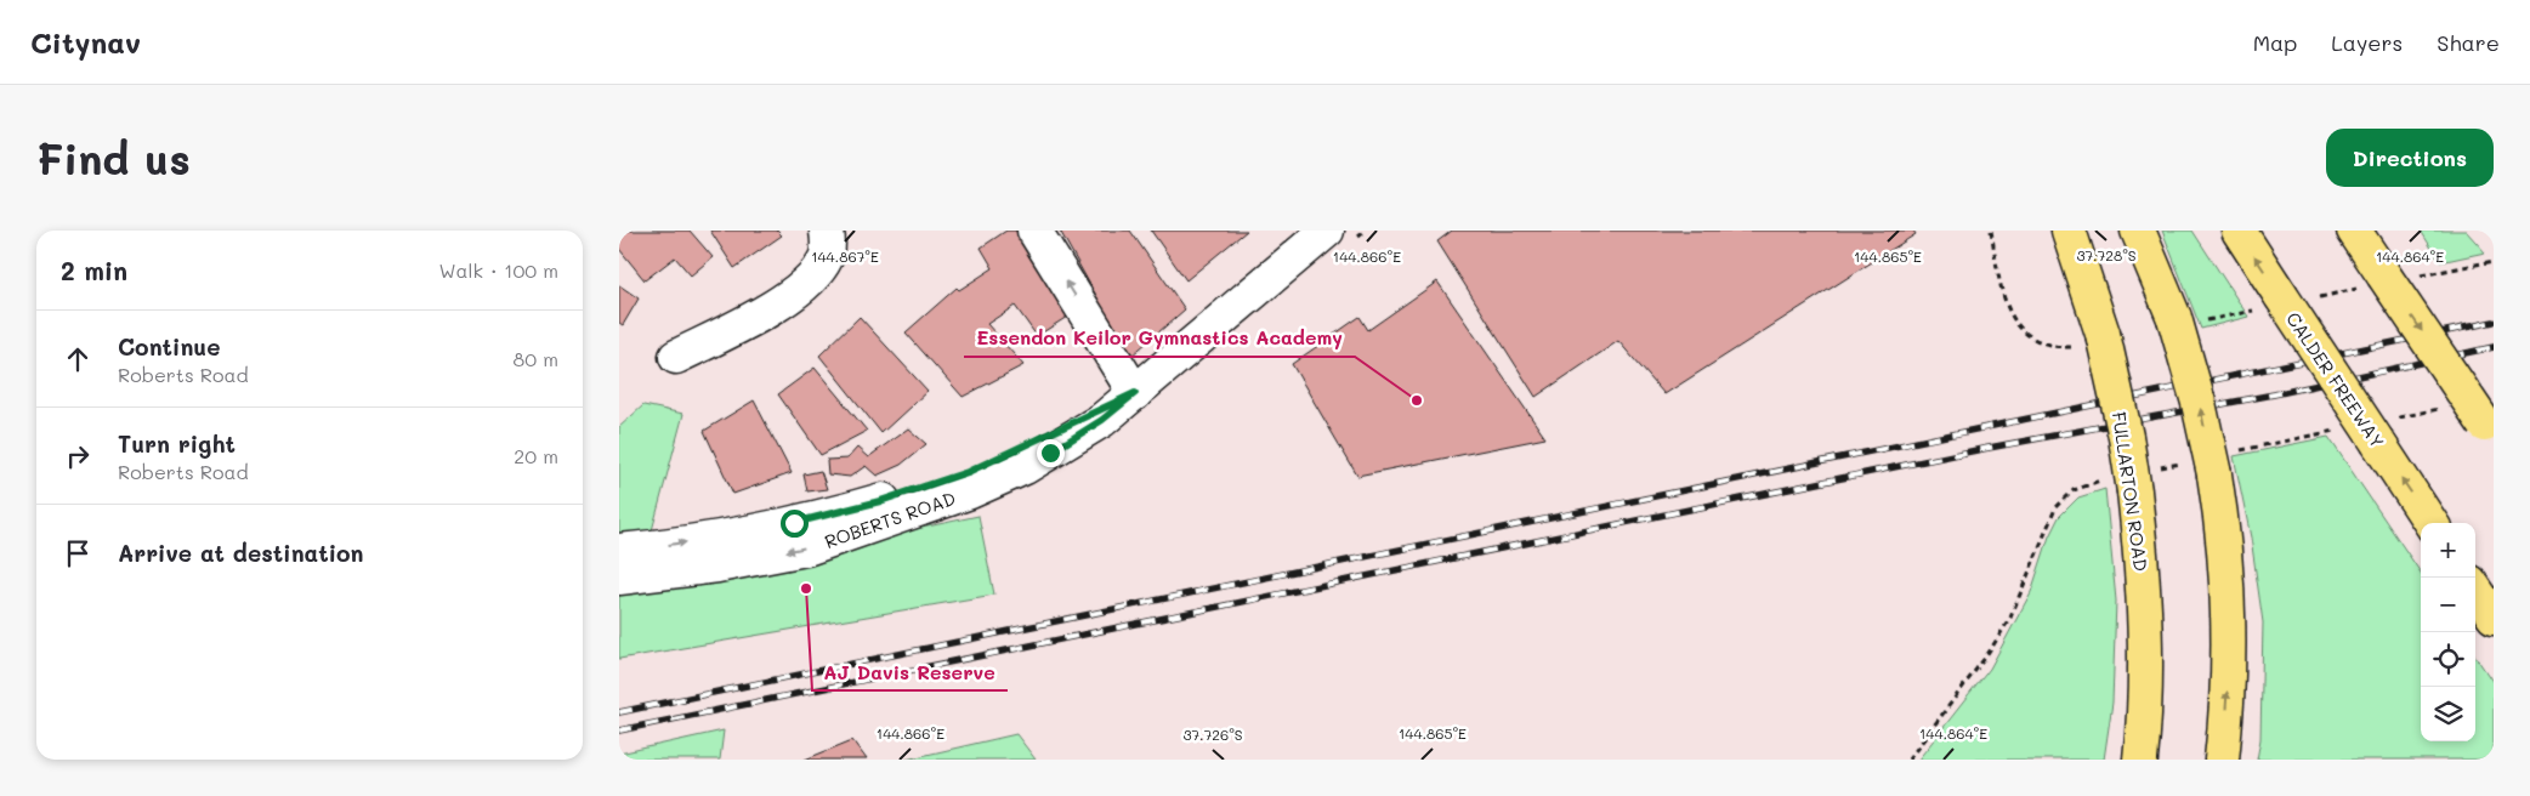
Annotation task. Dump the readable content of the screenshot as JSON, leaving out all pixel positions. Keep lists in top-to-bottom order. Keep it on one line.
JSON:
{"streets":{"main road":["CALDER FREEWAY","FULLARTON ROAD"],"street":["ROBERTS ROAD"]},"places":["Essendon Keilor Gymnastics Academy","AJ Davis Reserve"],"page":{"header":"Citynav","nav":["Map","Layers","Share"],"buttons":"Directions","title":"Find us","heading":["2 min","Walk · 100 m"],"list":[["Continue","Roberts Road","80 m"],["Turn right","Roberts Road","20 m"],"Arrive at destination"],"map_buttons":["+","−"]},"coordinates":["37.728°S","144.867°E","144.866°E","144.865°E","144.864°E","37.726°S"]}
